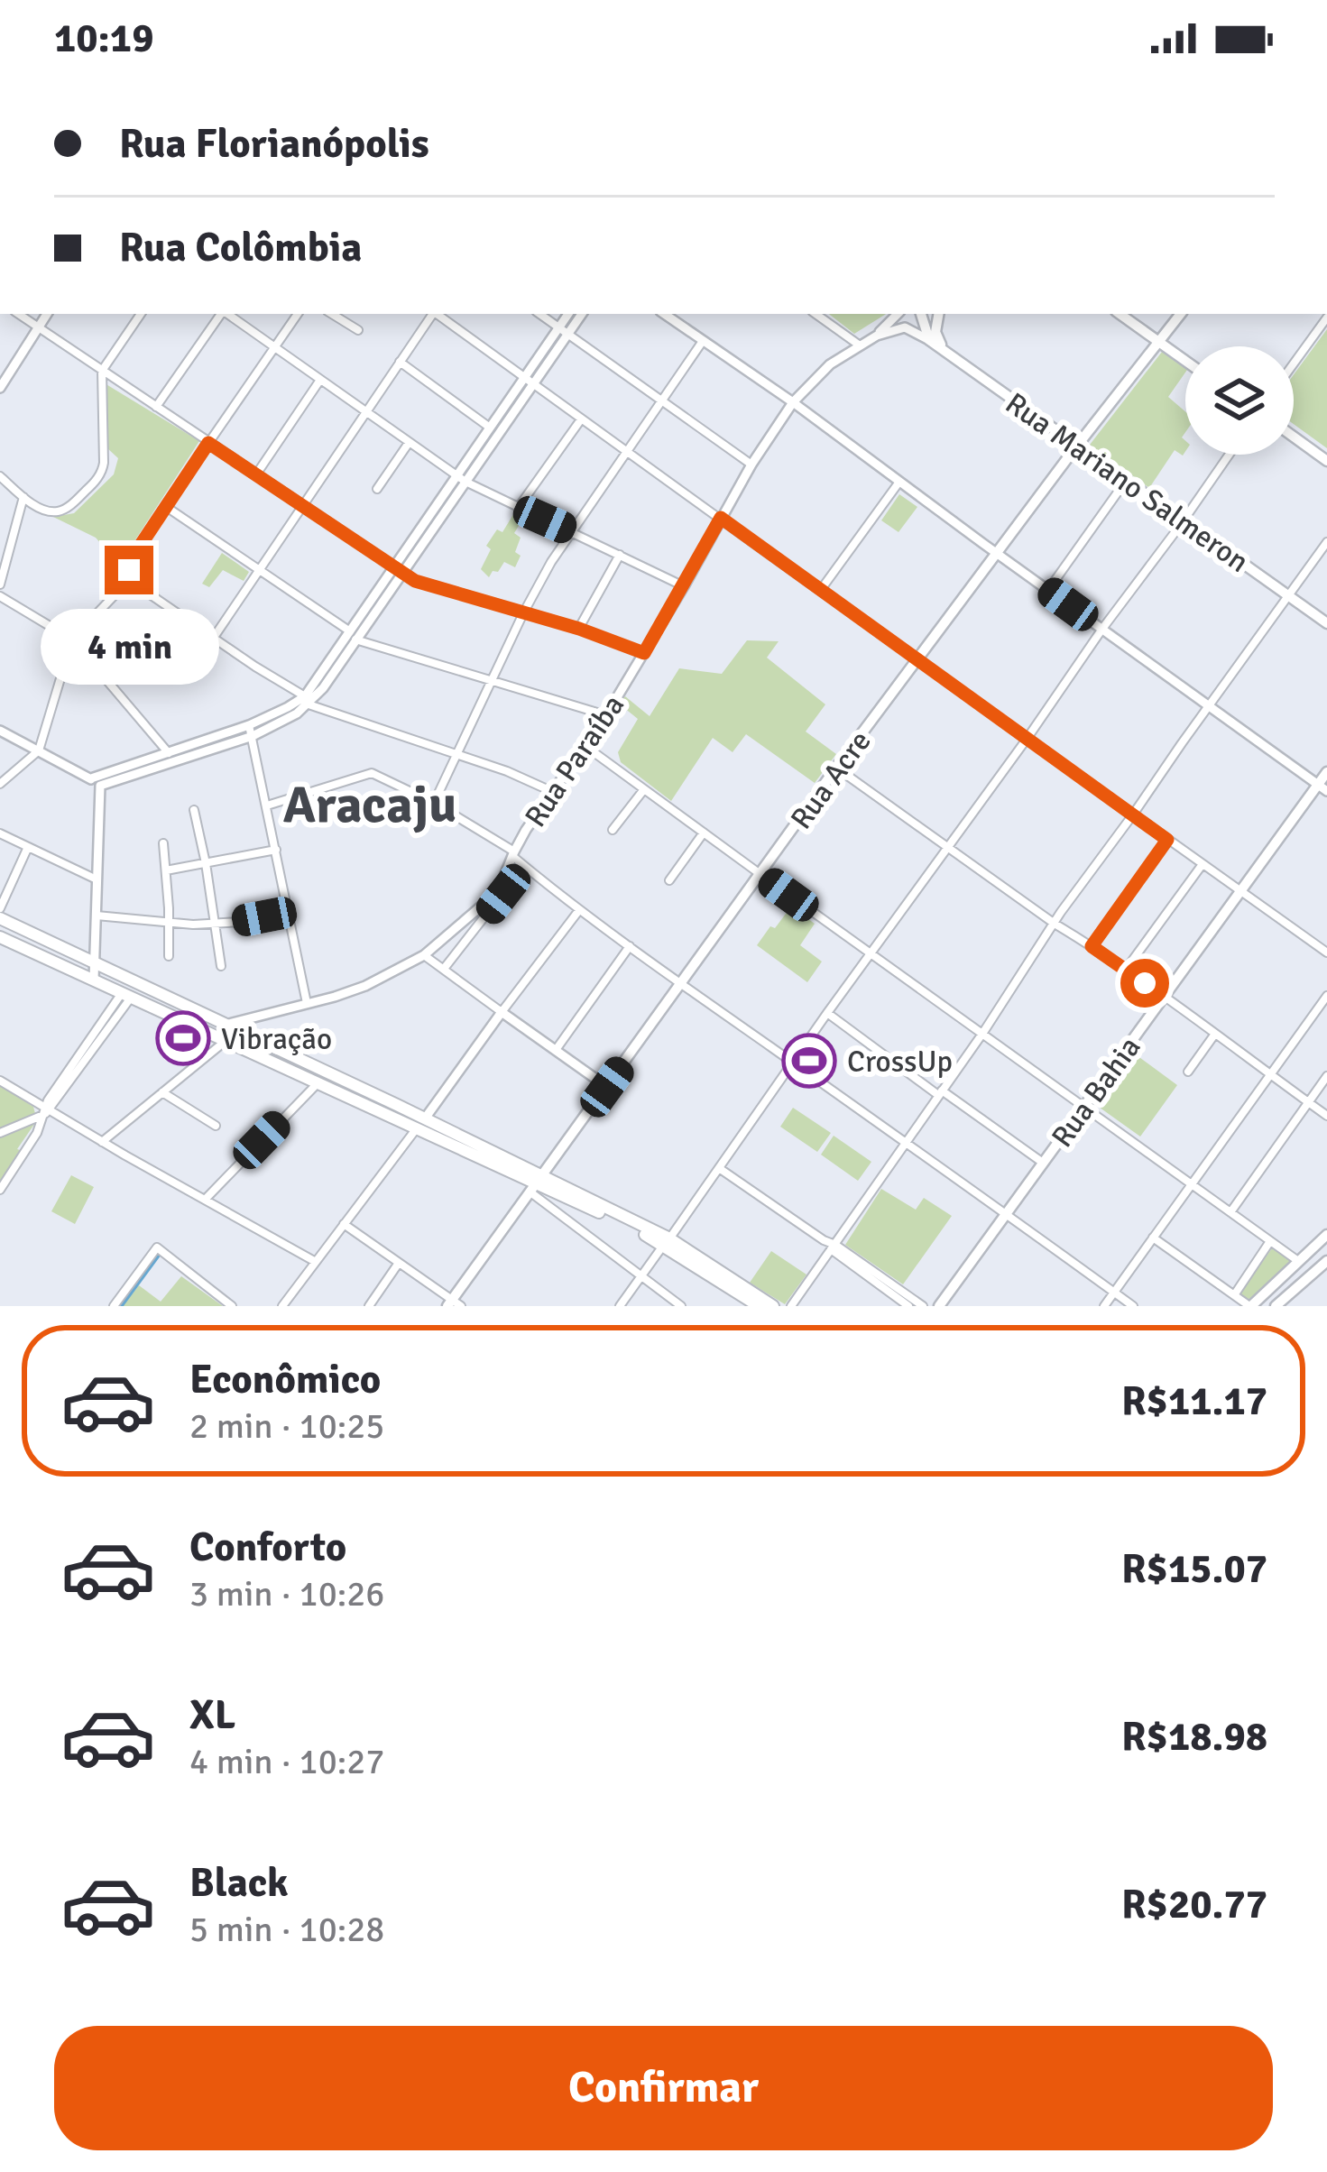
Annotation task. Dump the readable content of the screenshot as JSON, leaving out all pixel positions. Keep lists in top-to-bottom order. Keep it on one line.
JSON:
{"streets":{"main road":["Rua Mariano Salmeron","Rua Acre","Rua Bahia"],"street":["Rua Paraíba"]},"crossings":[["Rua Mariano Salmeron","Rua Acre"]],"districts":["Aracaju"],"places":{"sports":["Vibração","CrossUp"]},"page":{"status":"10:19","banner":["Rua Florianópolis","Rua Colômbia"],"bubble":"4 min","list":[{"name":"Econômico","note":"2 min · 10:25","value":"R$11.17"},{"name":"Conforto","note":"3 min · 10:26","value":"R$15.07"},{"name":"XL","note":"4 min · 10:27","value":"R$18.98"},{"name":"Black","note":"5 min · 10:28","value":"R$20.77"}],"buttons":"Confirmar"}}
